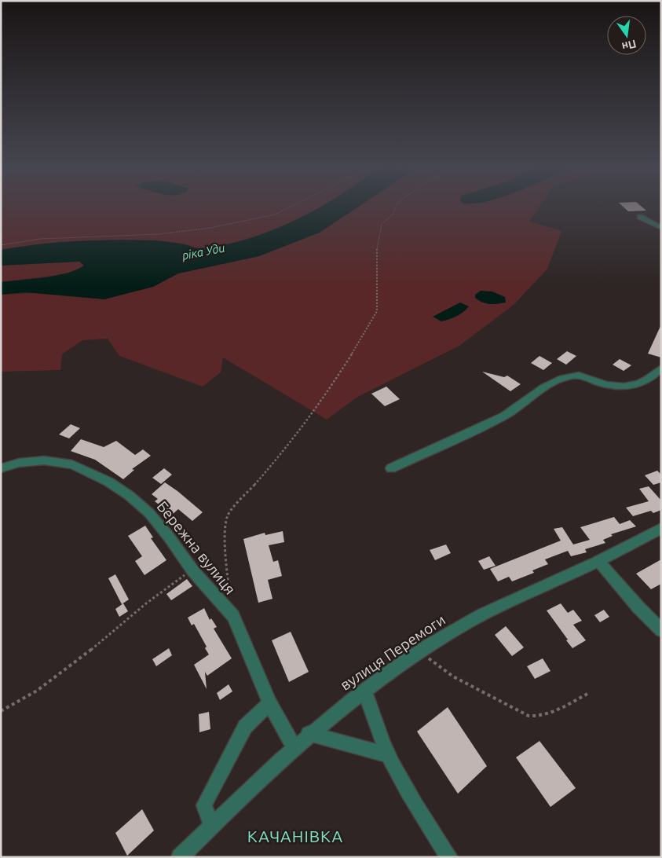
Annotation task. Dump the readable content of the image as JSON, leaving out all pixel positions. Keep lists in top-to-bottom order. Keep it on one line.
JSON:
{"streets":{"street":["Бережна вулиця","вулиця Перемоги"]},"crossings":[["Бережна вулиця","вулиця Перемоги"]],"districts":["КАЧАНІВКА"],"water":["ріка Уди"],"north":"bottom"}
